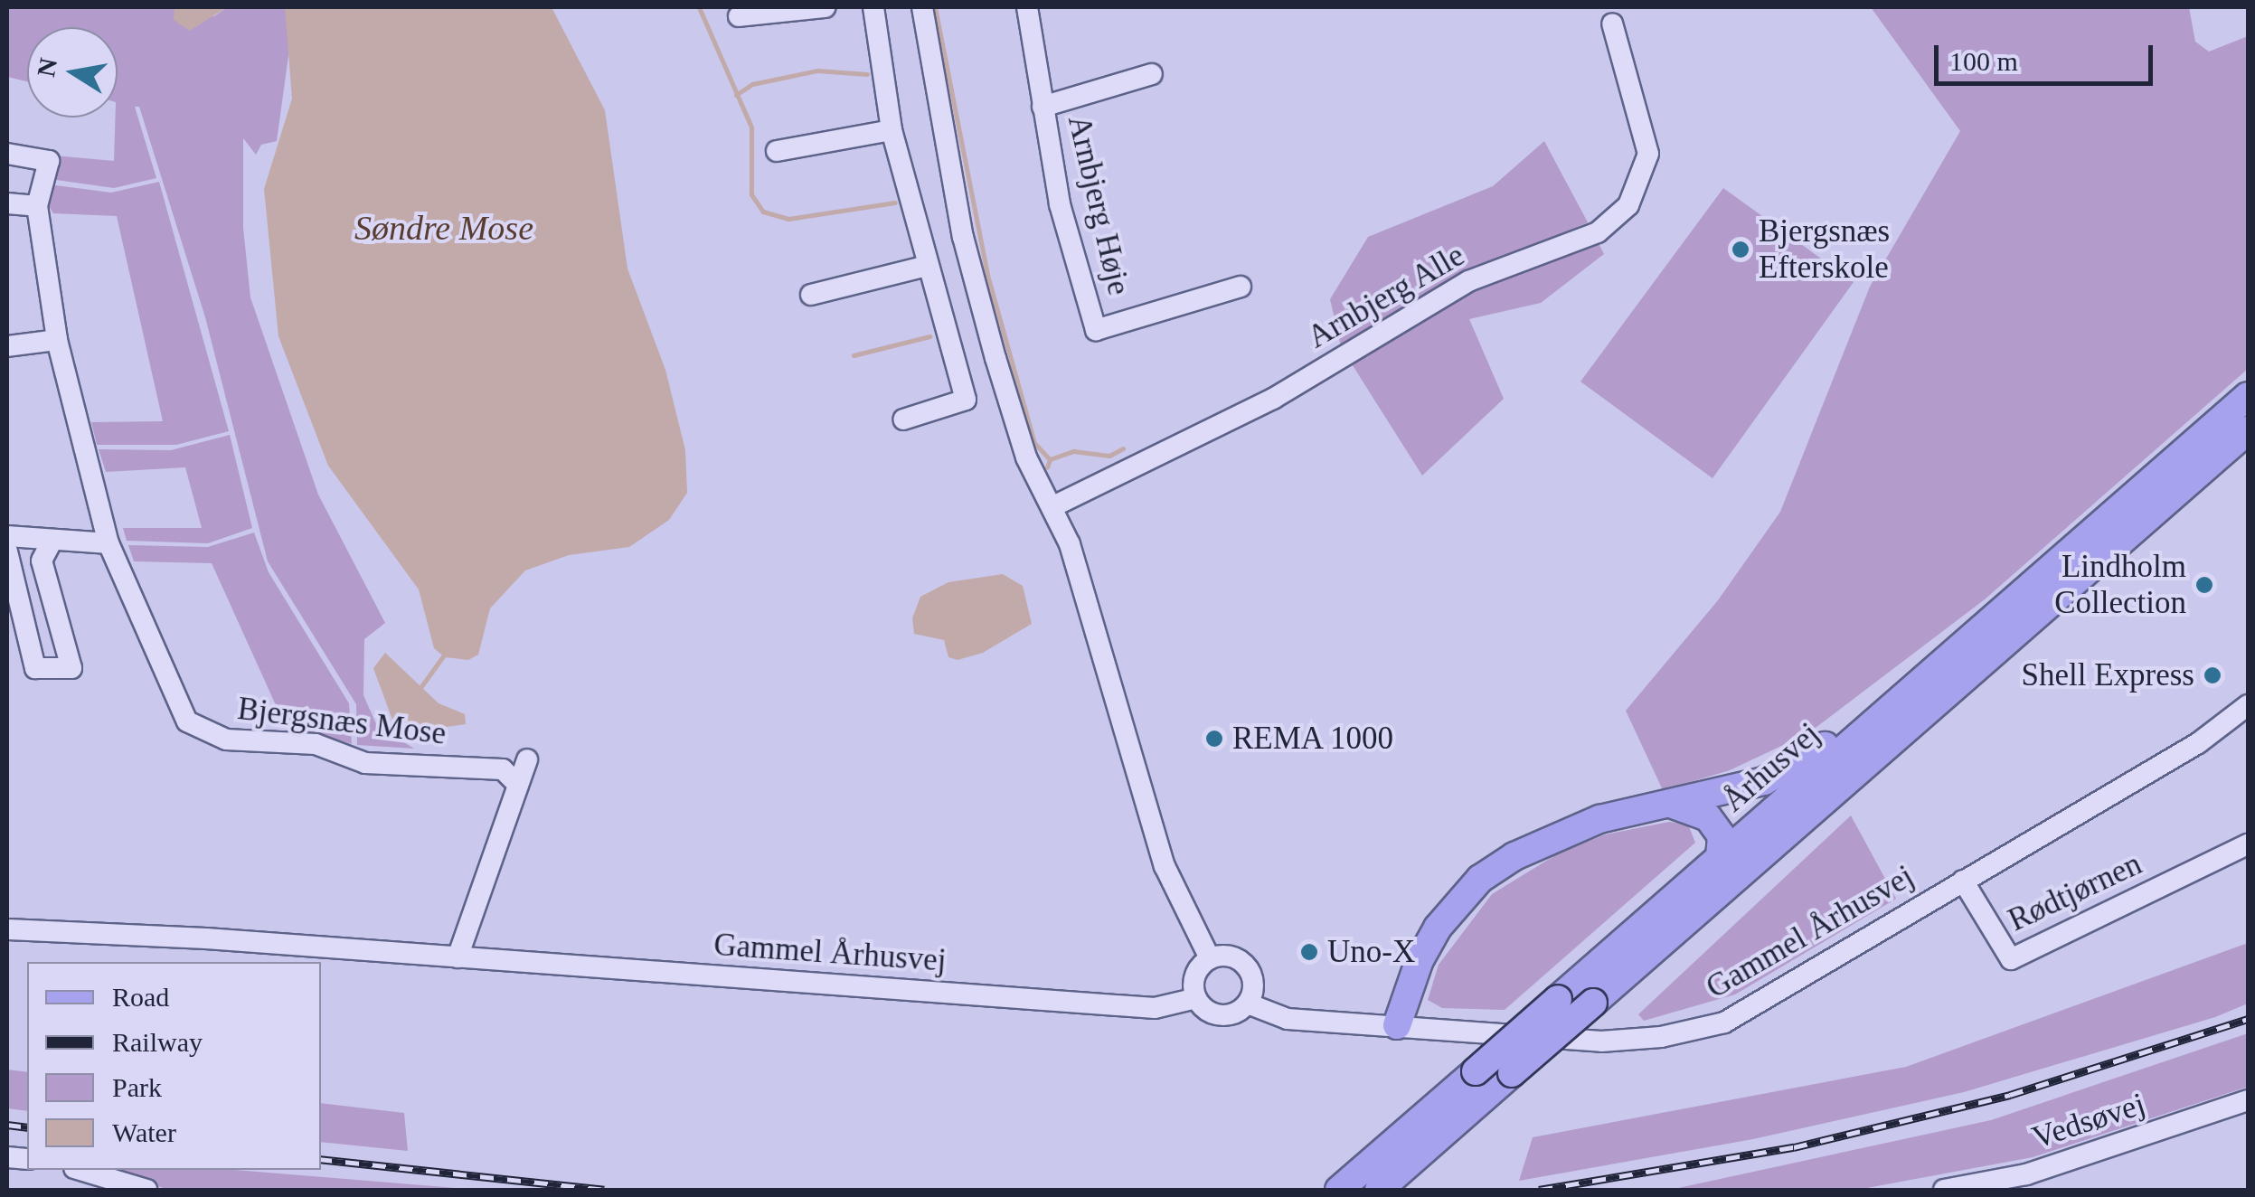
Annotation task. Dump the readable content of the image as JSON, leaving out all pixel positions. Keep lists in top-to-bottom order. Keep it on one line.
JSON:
{"streets":{"main road":["Århusvej"],"street":["Arnbjerg Høje","Arnbjerg Alle","Bjergsnæs Mose","Rødtjørnen","Gammel Århusvej","Vedsøvej"]},"crossings":[["Rødtjørnen","Gammel Århusvej"]],"water":["Søndre Mose"],"places":["Bjergsnæs Efterskole","Lindholm Collection","Shell Express","REMA 1000","Uno-X"],"legend":["Road","Railway","Park","Water"],"scale_bar":"100 m","north":"left"}
